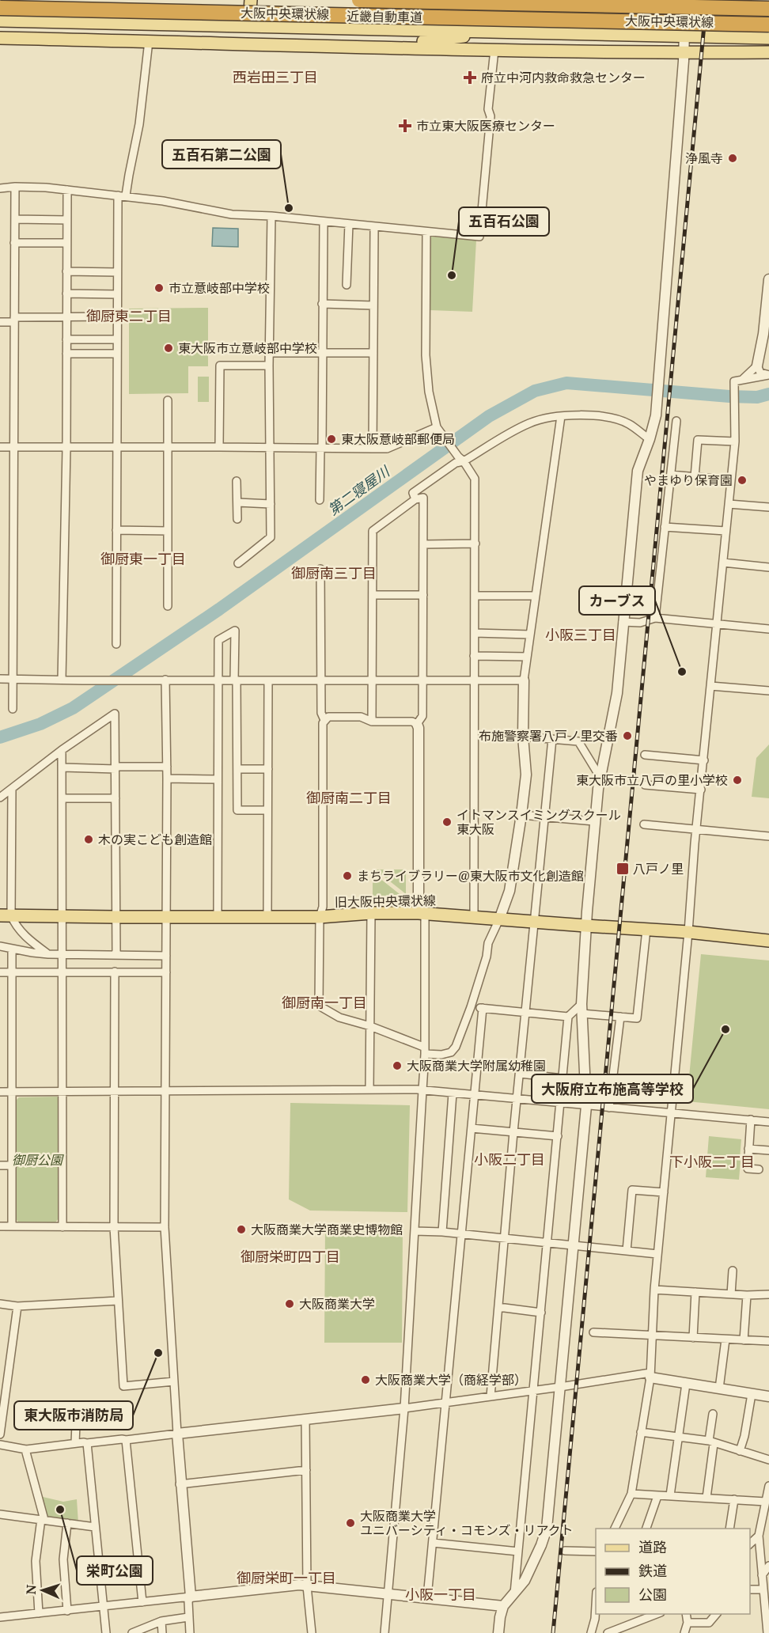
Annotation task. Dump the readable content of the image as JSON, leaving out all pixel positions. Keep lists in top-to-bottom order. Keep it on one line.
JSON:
{"streets":{"highway":["近畿自動車道"],"main road":["大阪中央環状線","旧大阪中央環状線"]},"districts":["西岩田三丁目","御厨東二丁目","御厨東一丁目","御厨南三丁目","小阪三丁目","御厨南二丁目","御厨南一丁目","小阪二丁目","下小阪二丁目","御厨栄町四丁目","御厨栄町一丁目","小阪一丁目"],"water":["第二寝屋川"],"parks":["御厨公園"],"places":{"health":["府立中河内救命救急センター","市立東大阪医療センター"],"other":["浄風寺","五百石第二公園","五百石公園","市立意岐部中学校","東大阪市立意岐部中学校","東大阪意岐部郵便局","やまゆり保育園","カーブス","布施警察署八戸ノ里交番","東大阪市立八戸の里小学校","イトマンスイミングスクール 東大阪","木の実こども創造館","まちライブラリー@東大阪市文化創造館","大阪府立布施高等学校","大阪商業大学附属幼稚園","大阪商業大学商業史博物館","大阪商業大学","東大阪市消防局","大阪商業大学（商経学部）","栄町公園","大阪商業大学 ユニバーシティ・コモンズ・リアクト"],"transit":["八戸ノ里"]},"legend":["道路","鉄道","公園"],"north":"left"}
